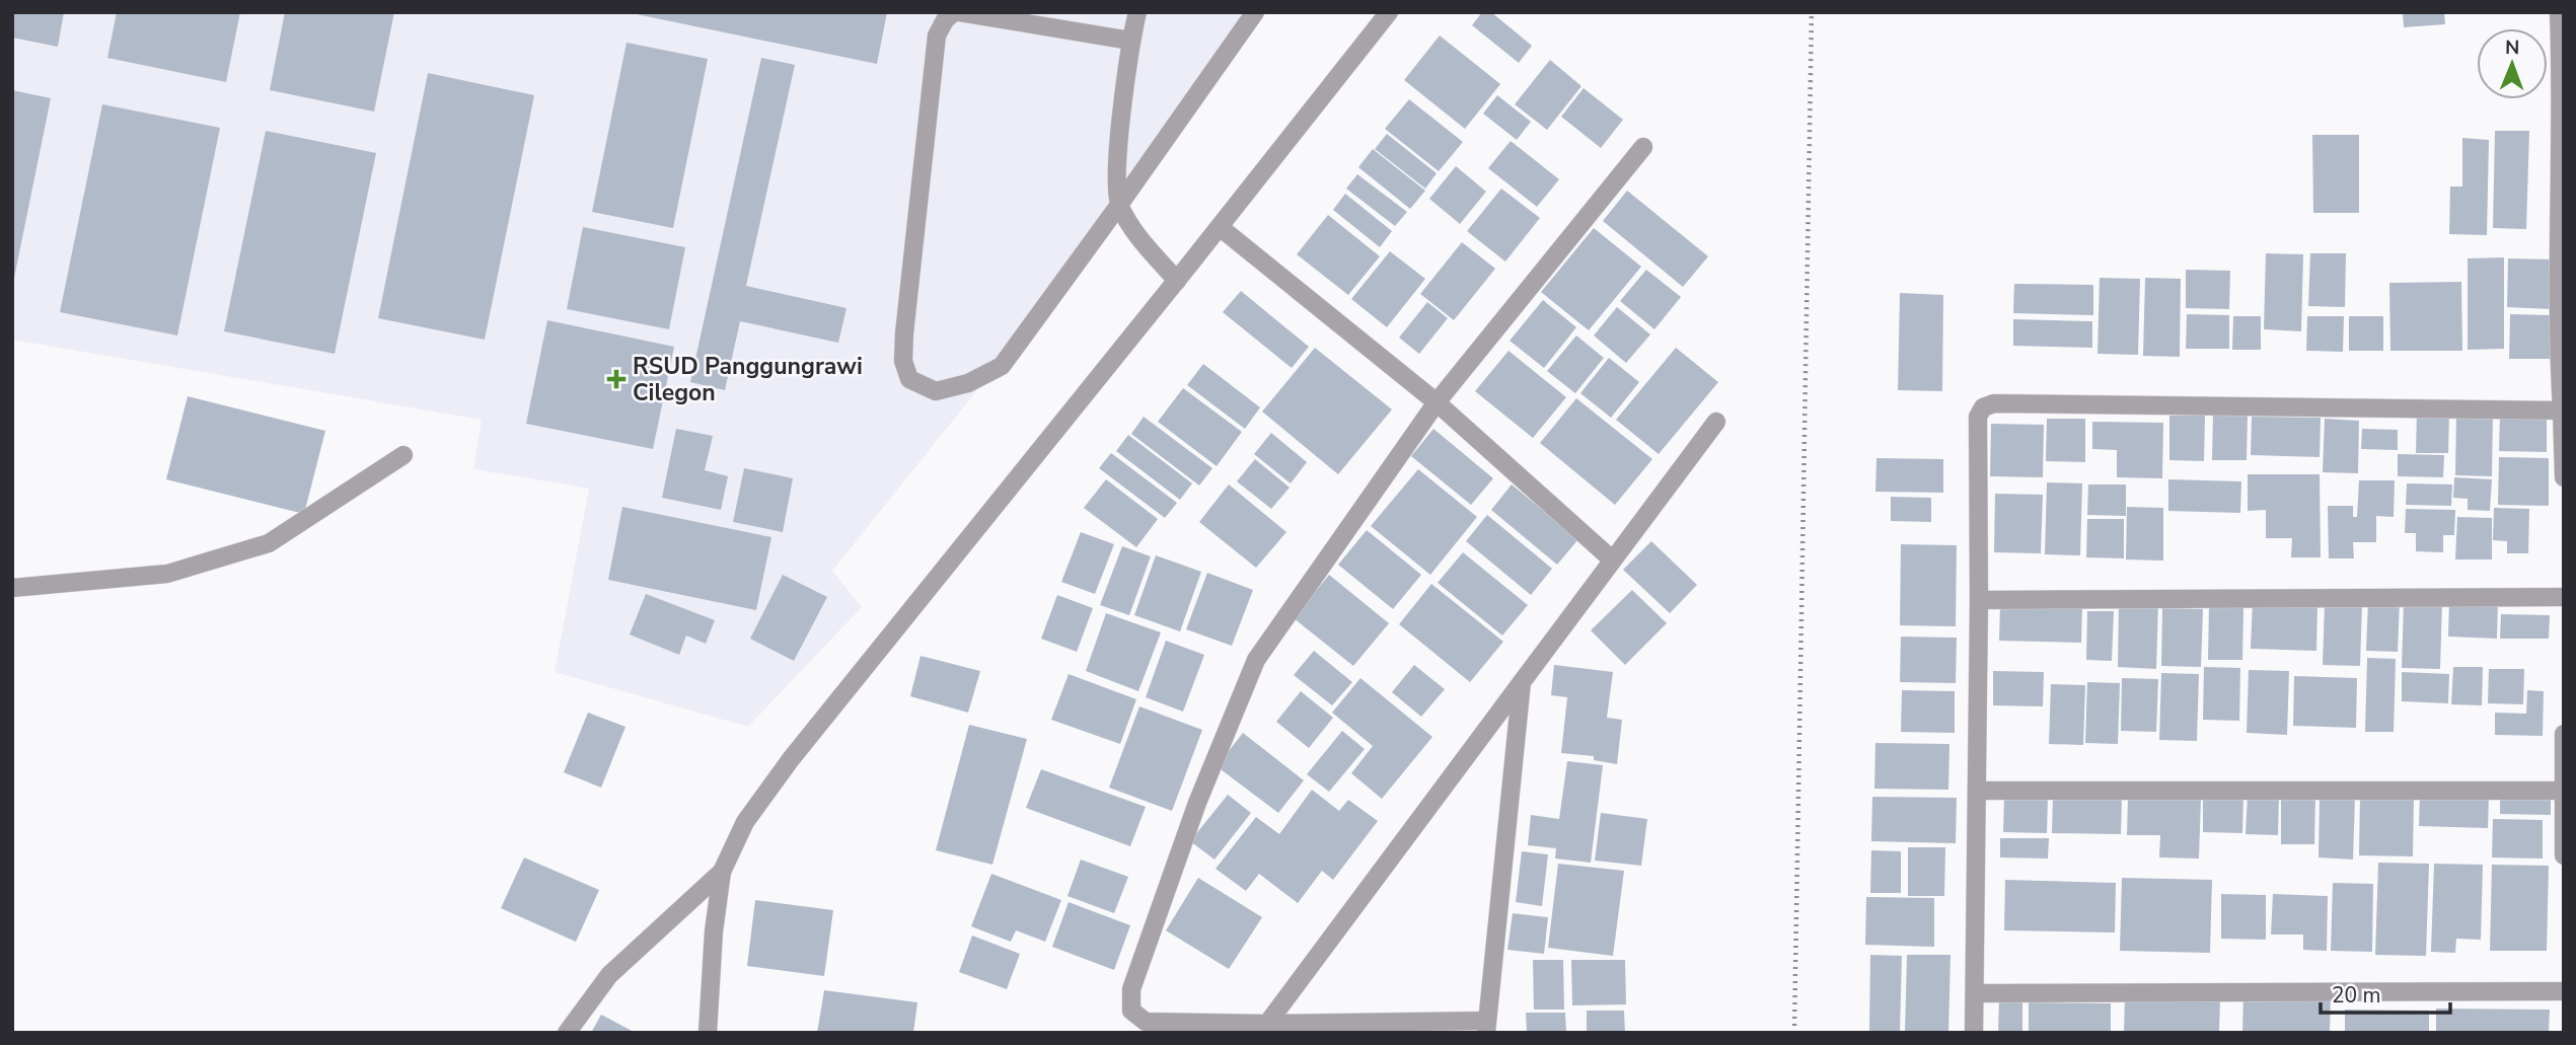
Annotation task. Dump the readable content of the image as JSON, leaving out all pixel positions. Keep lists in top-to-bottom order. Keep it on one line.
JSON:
{"places":{"health":["RSUD Panggungrawi Cilegon"]},"scale_bar":"20 m","north":"top"}
